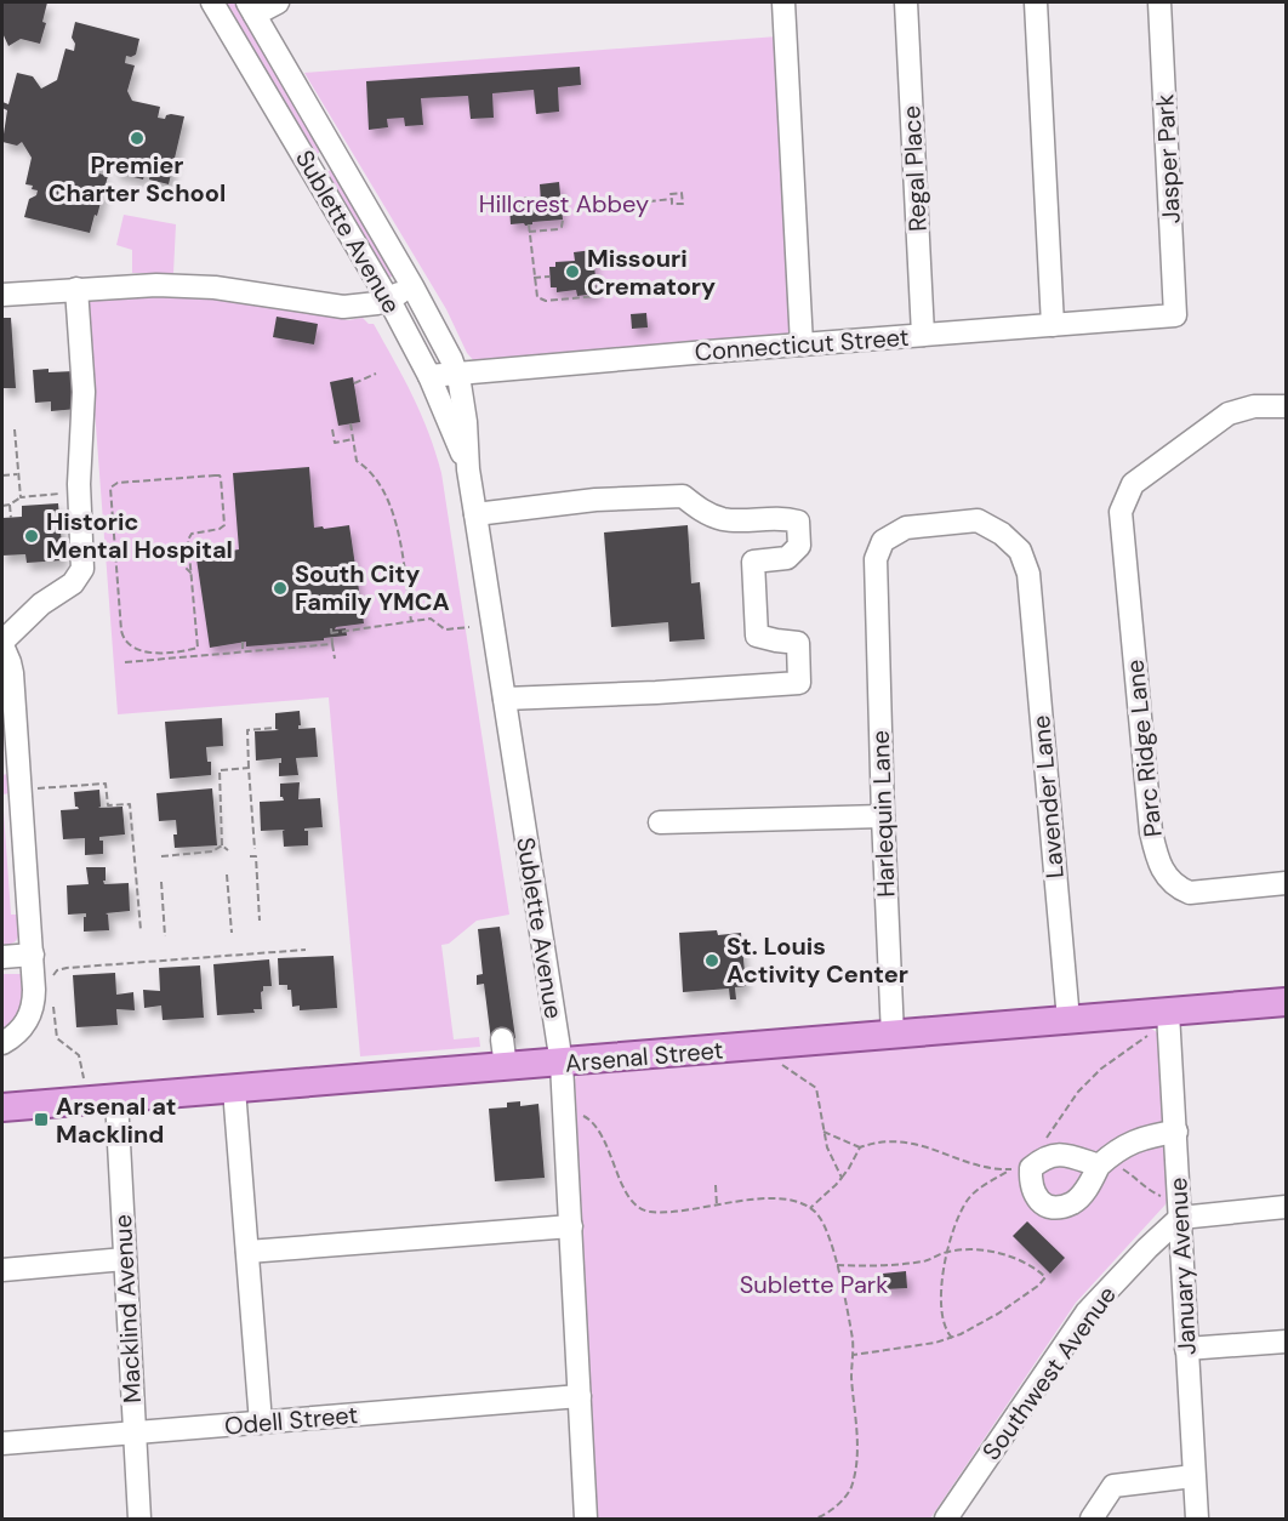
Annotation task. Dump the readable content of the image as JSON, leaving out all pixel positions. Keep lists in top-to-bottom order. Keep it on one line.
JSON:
{"streets":{"main road":["Arsenal Street"],"street":["Jasper Park","Regal Place","Sublette Avenue","Connecticut Street","Parc Ridge Lane","Lavender Lane","Harlequin Lane","January Avenue","Macklind Avenue","Southwest Avenue","Odell Street"]},"crossings":[["Jasper Park","Connecticut Street"],["Regal Place","Connecticut Street"],["Sublette Avenue","Connecticut Street"],["Sublette Avenue","Arsenal Street"],["Sublette Avenue","Odell Street"],["Lavender Lane","Harlequin Lane"],["Lavender Lane","Arsenal Street"],["Harlequin Lane","Arsenal Street"],["Arsenal Street","January Avenue"],["Arsenal Street","Macklind Avenue"],["January Avenue","Southwest Avenue"],["Macklind Avenue","Odell Street"]],"parks":["Hillcrest Abbey","Sublette Park"],"places":{"other":["Premier Charter School","Missouri Crematory","Historic Mental Hospital","South City Family YMCA","St. Louis Activity Center"],"transit":["Arsenal at Macklind"]}}
